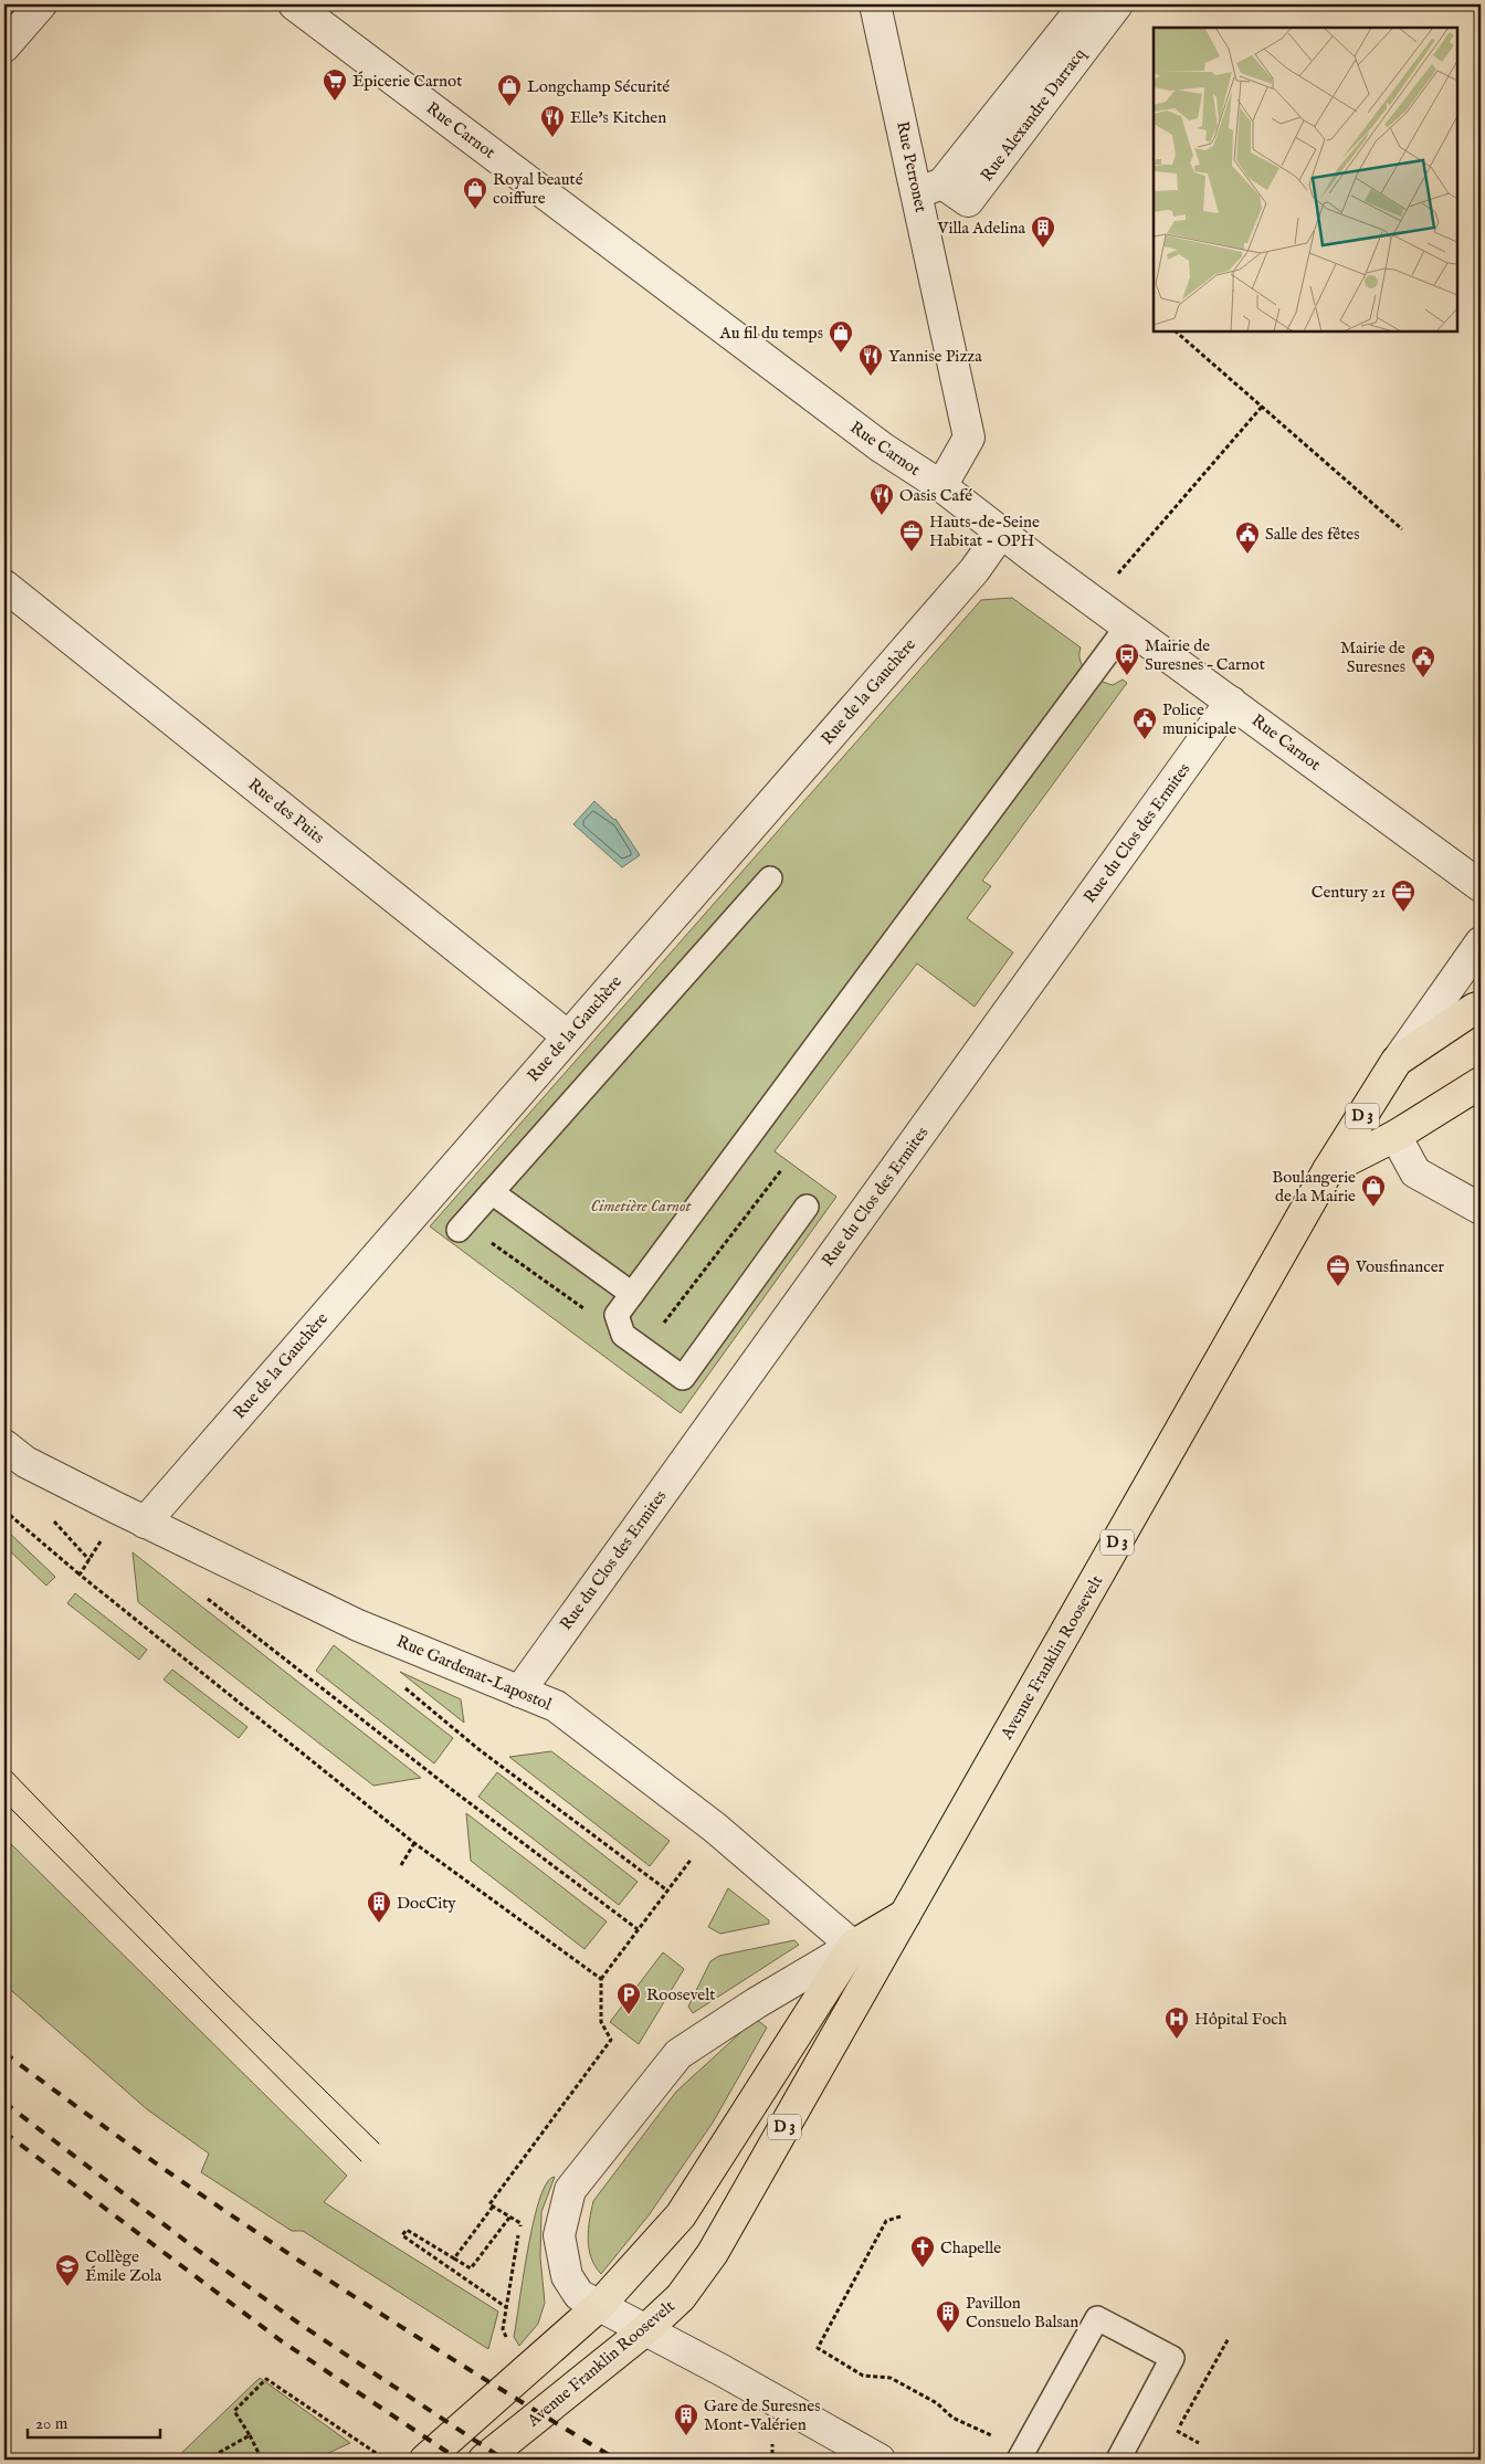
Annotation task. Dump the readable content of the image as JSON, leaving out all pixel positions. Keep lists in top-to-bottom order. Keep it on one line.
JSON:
{"streets":{"main road":["D 3","Avenue Franklin Roosevelt"],"street":["Rue Alexandre Darracq","Rue Carnot","Rue Perronet","Rue de la Gauchère","Rue des Puits","Rue du Clos des Ermites","Rue Gardenat-Lapostol"]},"crossings":[["Rue Alexandre Darracq","Rue Perronet"],["Rue Carnot","Rue Perronet"],["Rue Carnot","Rue de la Gauchère"],["Rue Carnot","Rue du Clos des Ermites"],["Rue de la Gauchère","Rue des Puits"],["Rue de la Gauchère","Rue Gardenat-Lapostol"],["Rue du Clos des Ermites","Rue Gardenat-Lapostol"],["D 3","Avenue Franklin Roosevelt"],["Avenue Franklin Roosevelt","Rue Gardenat-Lapostol"]],"parks":["Cimetière Carnot"],"places":{"supermarket":["Épicerie Carnot"],"shop":["Longchamp Sécurité","Royal beauté coiffure","Au fil du temps","Boulangerie de la Mairie"],"restaurant":["Elle's Kitchen","Yannise Pizza","Oasis Café"],"building":["Villa Adelina","DocCity","Pavillon Consuelo Balsan","Gare de Suresnes Mont-Valérien"],"office":["Hauts-de-Seine Habitat - OPH","Century 21","Vousfinancer"],"public building":["Salle des fêtes","Mairie de Suresnes","Police municipale"],"bus stop":["Mairie de Suresnes – Carnot"],"parking":["Roosevelt"],"hospital":["Hôpital Foch"],"church":["Chapelle"],"school or university":["Collège Émile Zola"]},"scale_bar":"20 m"}
